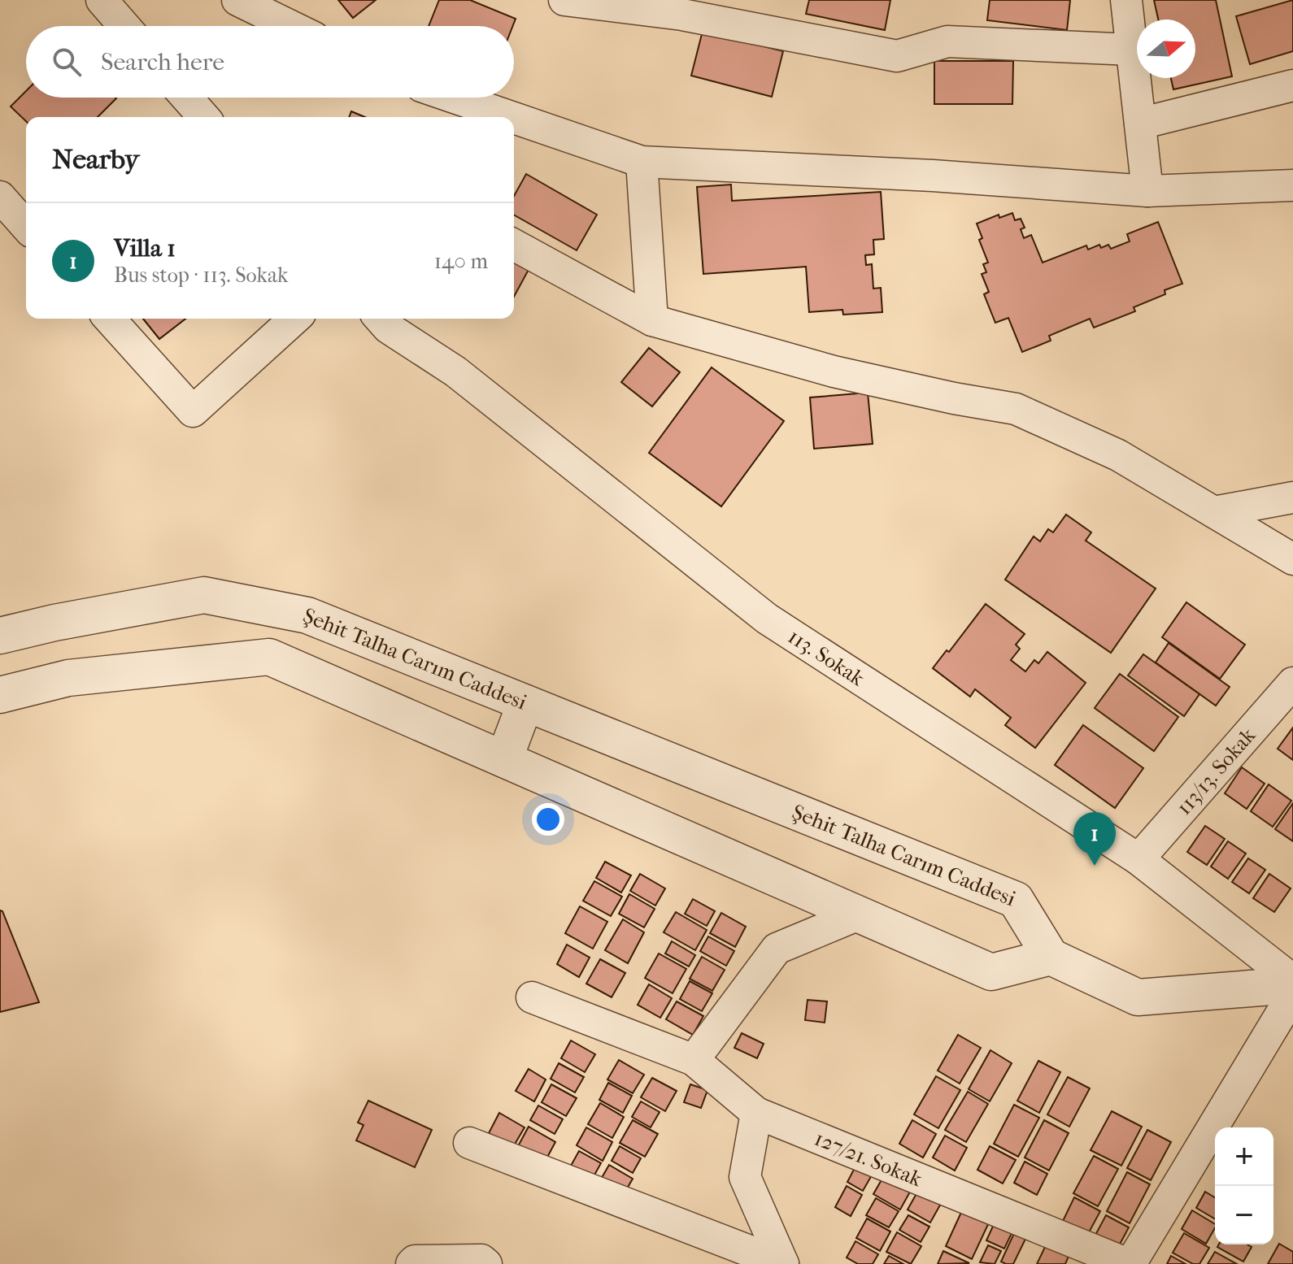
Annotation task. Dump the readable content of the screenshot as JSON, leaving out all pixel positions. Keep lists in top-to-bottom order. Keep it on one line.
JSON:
{"streets":{"street":["113. Sokak","Şehit Talha Carım Caddesi","113/13. Sokak","127/21. Sokak"]},"crossings":[["113. Sokak","113/13. Sokak"]],"north":"right","page":{"search":"Search here","heading":"Nearby","list":[{"mark":"1","name":"Villa 1","note":"Bus stop · 113. Sokak","value":"140 m"}],"pins":"1","map_buttons":["+","−"]}}
